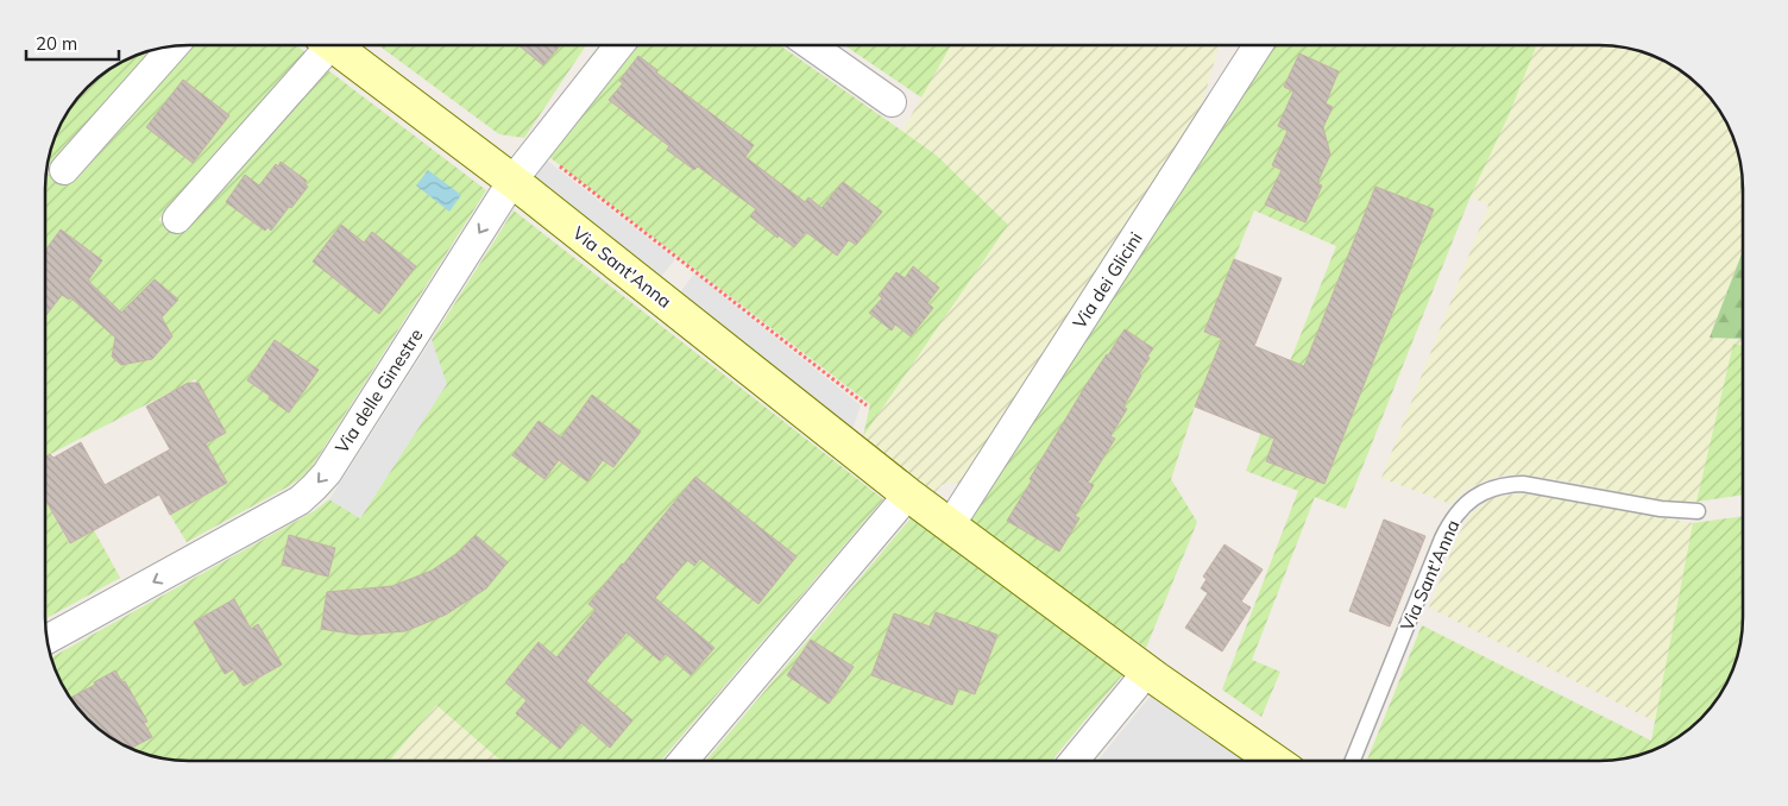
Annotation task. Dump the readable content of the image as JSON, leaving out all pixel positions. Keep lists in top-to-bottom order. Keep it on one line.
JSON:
{"streets":{"street":["Via Sant'Anna","Via dei Glicini","Via delle Ginestre"]},"crossings":[["Via Sant'Anna","Via dei Glicini"],["Via Sant'Anna","Via delle Ginestre"]],"one_way":["Via delle Ginestre"],"scale_bar":"20 m"}
